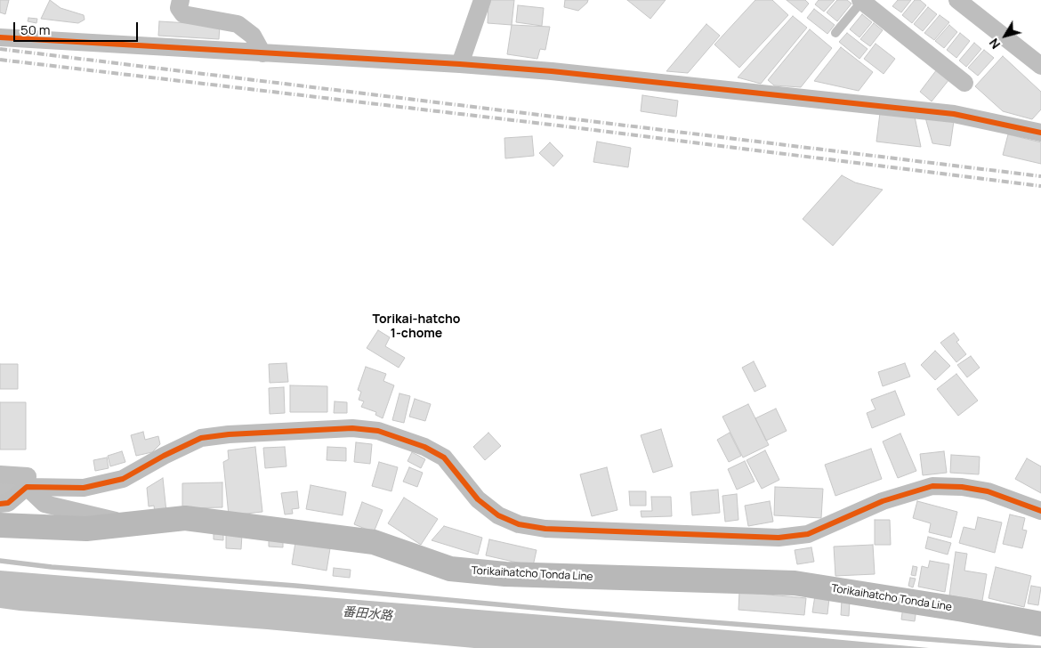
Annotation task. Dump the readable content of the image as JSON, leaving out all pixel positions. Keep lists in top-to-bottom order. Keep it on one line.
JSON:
{"streets":{"main road":["Torikaihatcho Tonda Line"]},"districts":["Torikai-hatcho 1-chome"],"water":["番田水路"],"scale_bar":"50 m","north":"bottom left"}
